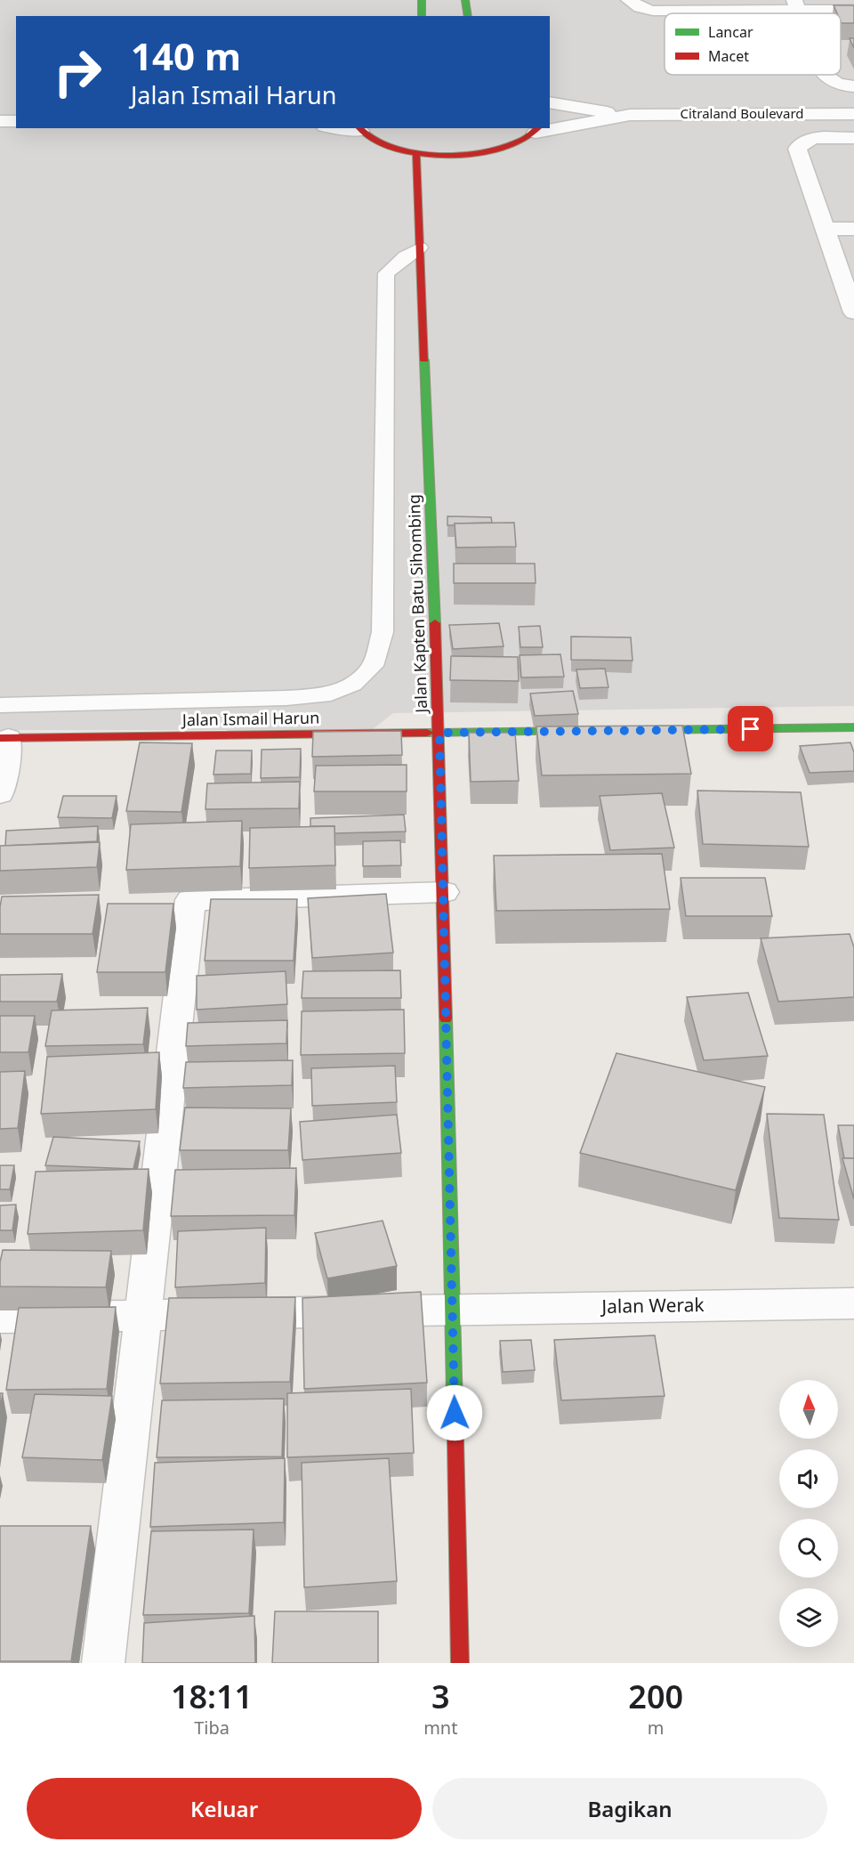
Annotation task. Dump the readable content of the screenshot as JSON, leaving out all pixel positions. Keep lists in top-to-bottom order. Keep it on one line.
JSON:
{"streets":{"street":["Citraland Boulevard","Jalan Kapten Batu Sihombing","Jalan Ismail Harun","Jalan Werak"]},"crossings":[["Jalan Kapten Batu Sihombing","Jalan Ismail Harun"],["Jalan Kapten Batu Sihombing","Jalan Werak"]],"legend":["Lancar","Macet"],"north":"top","page":{"turn":["140 m","Jalan Ismail Harun"],"eta":["18:11","Tiba","3","mnt","200","m"],"buttons":["Keluar","Bagikan"]}}
